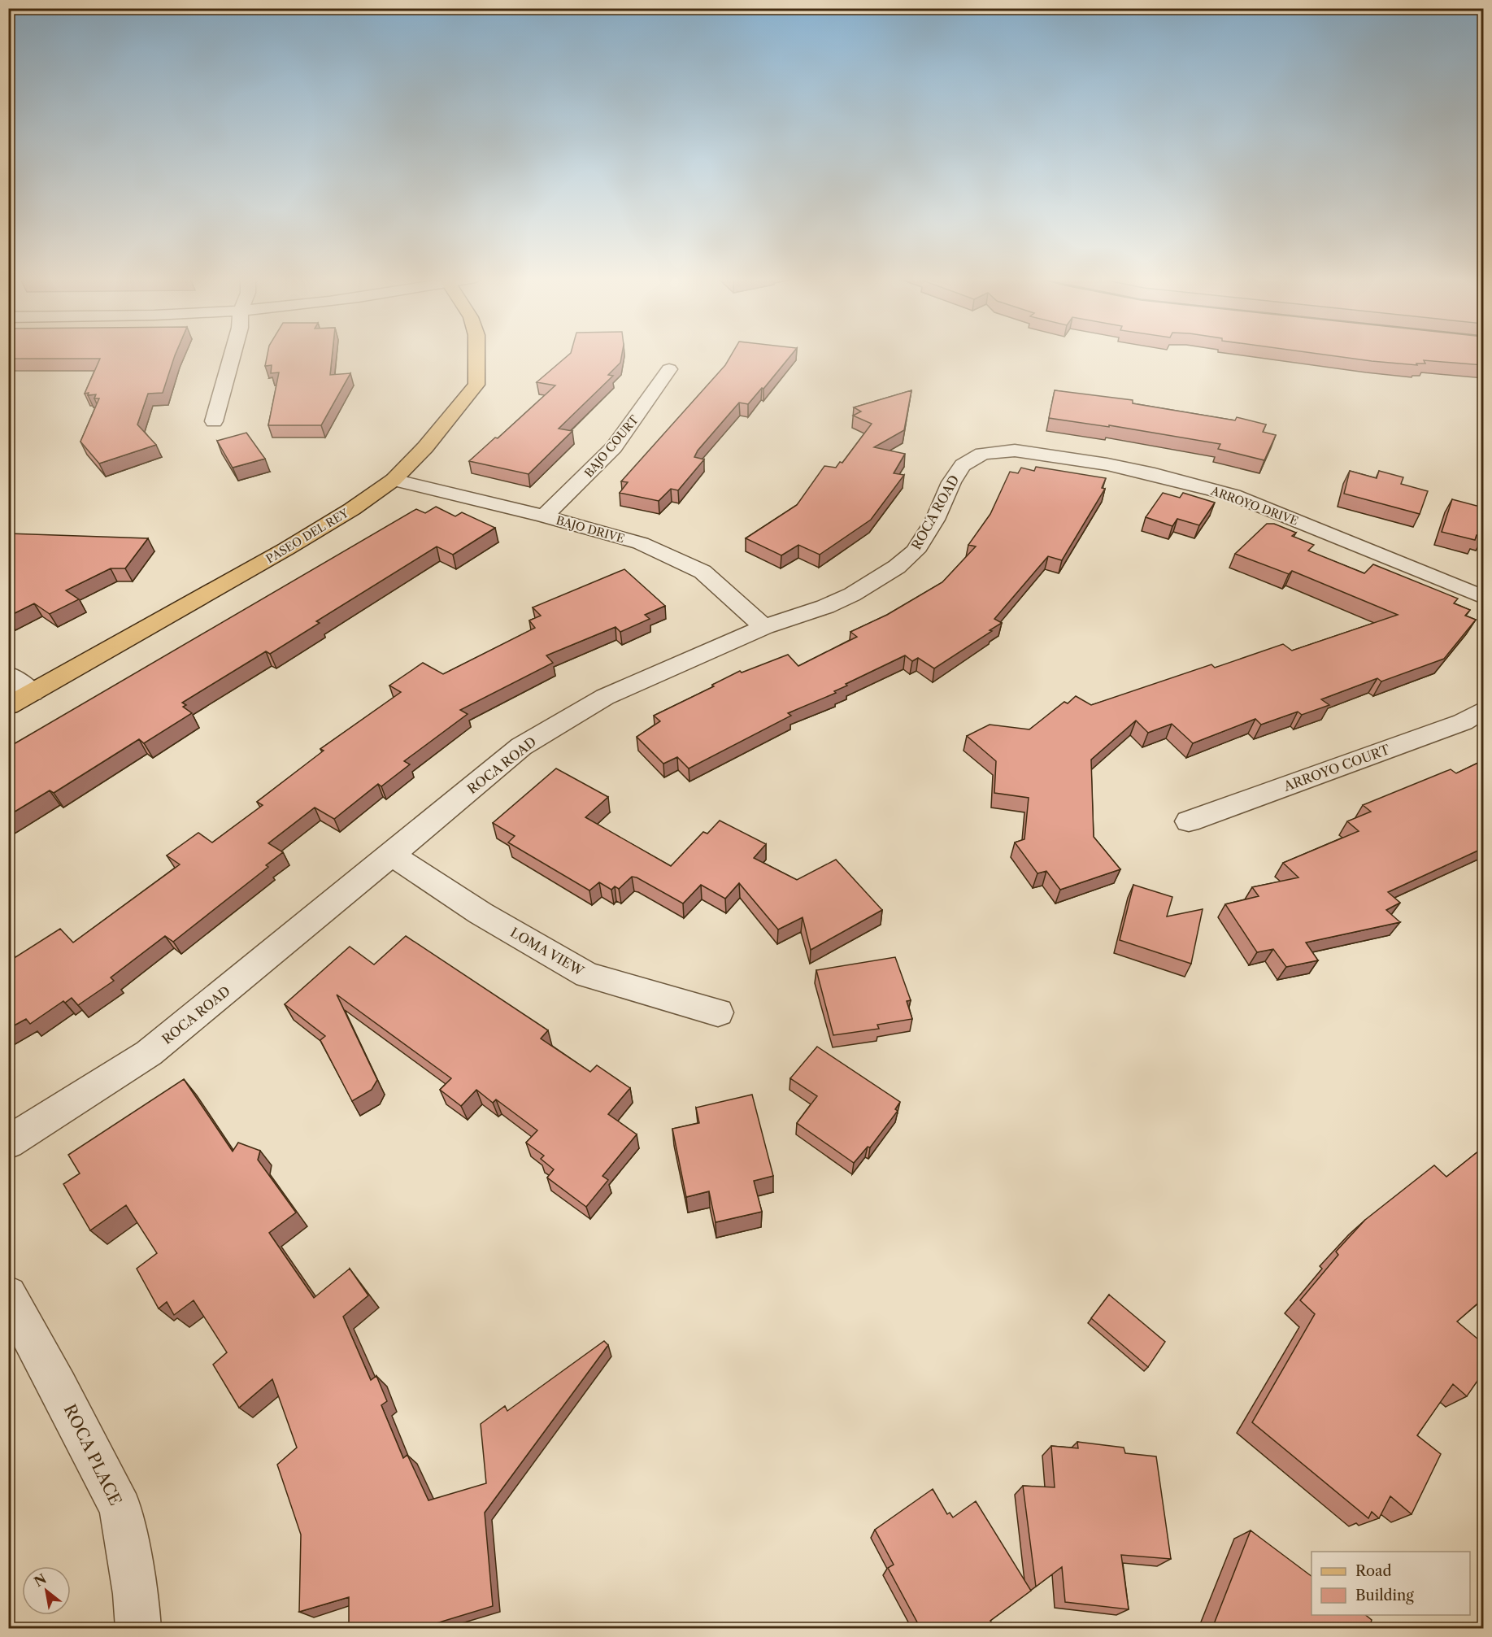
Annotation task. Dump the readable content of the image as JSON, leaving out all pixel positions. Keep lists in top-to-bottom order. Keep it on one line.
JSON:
{"streets":{"main road":["PASEO DEL REY"],"street":["BAJO COURT","ARROYO DRIVE","ROCA ROAD","BAJO DRIVE","ARROYO COURT","LOMA VIEW","ROCA PLACE"]},"crossings":[["BAJO COURT","BAJO DRIVE"],["ARROYO DRIVE","ROCA ROAD"],["ROCA ROAD","BAJO DRIVE"],["ROCA ROAD","LOMA VIEW"],["BAJO DRIVE","PASEO DEL REY"]],"legend":["Road","Building"],"north":"top left"}
